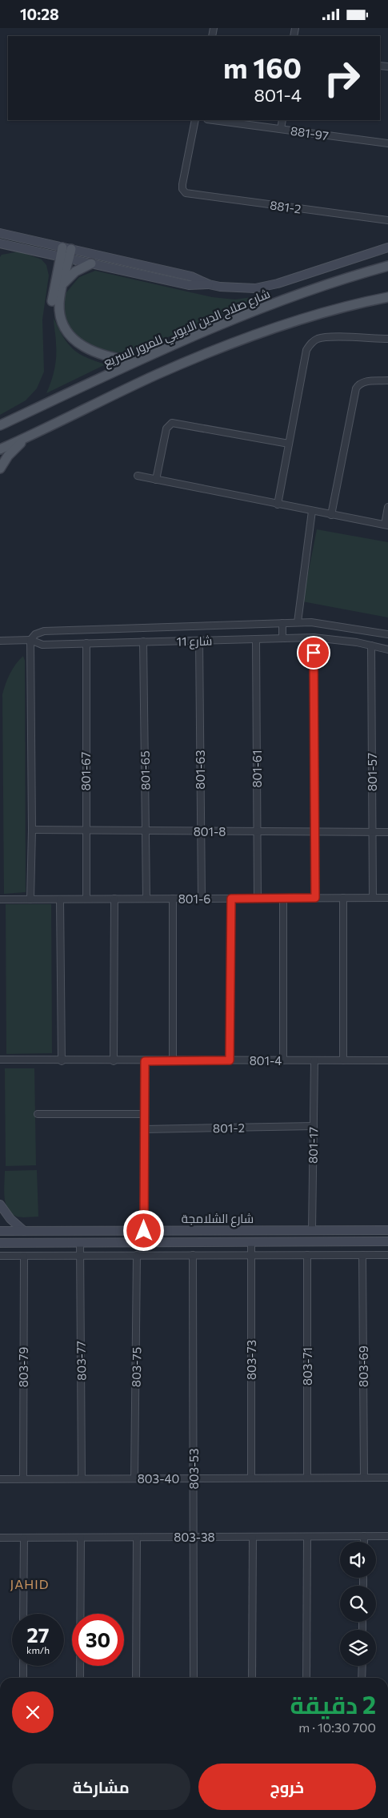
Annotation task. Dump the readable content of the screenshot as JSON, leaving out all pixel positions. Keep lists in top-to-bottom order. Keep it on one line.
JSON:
{"streets":{"main road":["شارع صلاح الدين الايوبي للمرور السريع"],"street":["881-97","881-2","شارع 11","801-61","801-63","801-65","801-67","801-57","801-8","801-6","801-4","801-2","801-17","شارع الشلامجة","803-73","803-77","803-71","803-69","803-79","803-75","803-53","803-40","803-38"]},"crossings":[["شارع 11","801-61"],["شارع 11","801-63"],["شارع 11","801-65"],["شارع 11","801-67"],["شارع 11","801-57"],["801-61","801-8"],["801-61","801-6"],["801-63","801-8"],["801-63","801-6"],["801-65","801-8"],["801-65","801-6"],["801-67","801-8"],["801-67","801-6"],["801-57","801-8"],["801-57","801-6"],["801-4","801-17"],["801-2","801-17"],["801-17","شارع الشلامجة"],["شارع الشلامجة","803-73"],["شارع الشلامجة","803-77"],["803-73","803-40"],["803-77","803-40"],["803-71","803-40"],["803-69","803-40"],["803-79","803-40"],["803-75","803-40"],["803-53","803-40"],["803-53","803-38"]],"districts":["JAHID"],"page":{"status":"10:28","turn":["160 m","801-4"],"speed":"27 km/h","limit":"30","heading":["2 دقيقة","700 m · 10:30"],"buttons":["خروج","مشاركة"]}}
